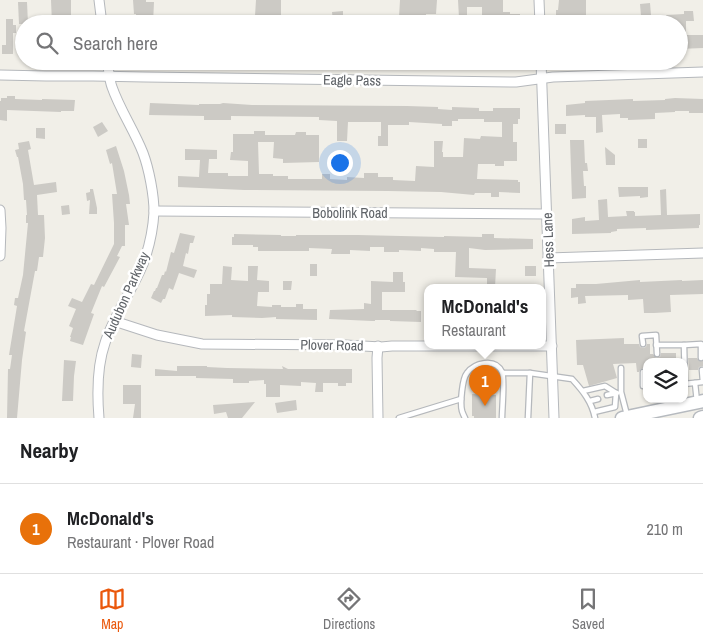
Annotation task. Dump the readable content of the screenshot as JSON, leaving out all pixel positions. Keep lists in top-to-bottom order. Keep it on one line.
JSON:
{"streets":{"street":["Eagle Pass","Bobolink Road","Hess Lane","Audubon Parkway","Plover Road"]},"crossings":[["Eagle Pass","Hess Lane"],["Eagle Pass","Audubon Parkway"],["Bobolink Road","Hess Lane"],["Bobolink Road","Audubon Parkway"],["Hess Lane","Plover Road"],["Audubon Parkway","Plover Road"]],"page":{"search":"Search here","popup":["McDonald's","Restaurant"],"pins":"1","heading":"Nearby","list":[{"mark":"1","name":"McDonald's","note":"Restaurant · Plover Road","value":"210 m"}],"nav":["Map","Directions","Saved"]}}
